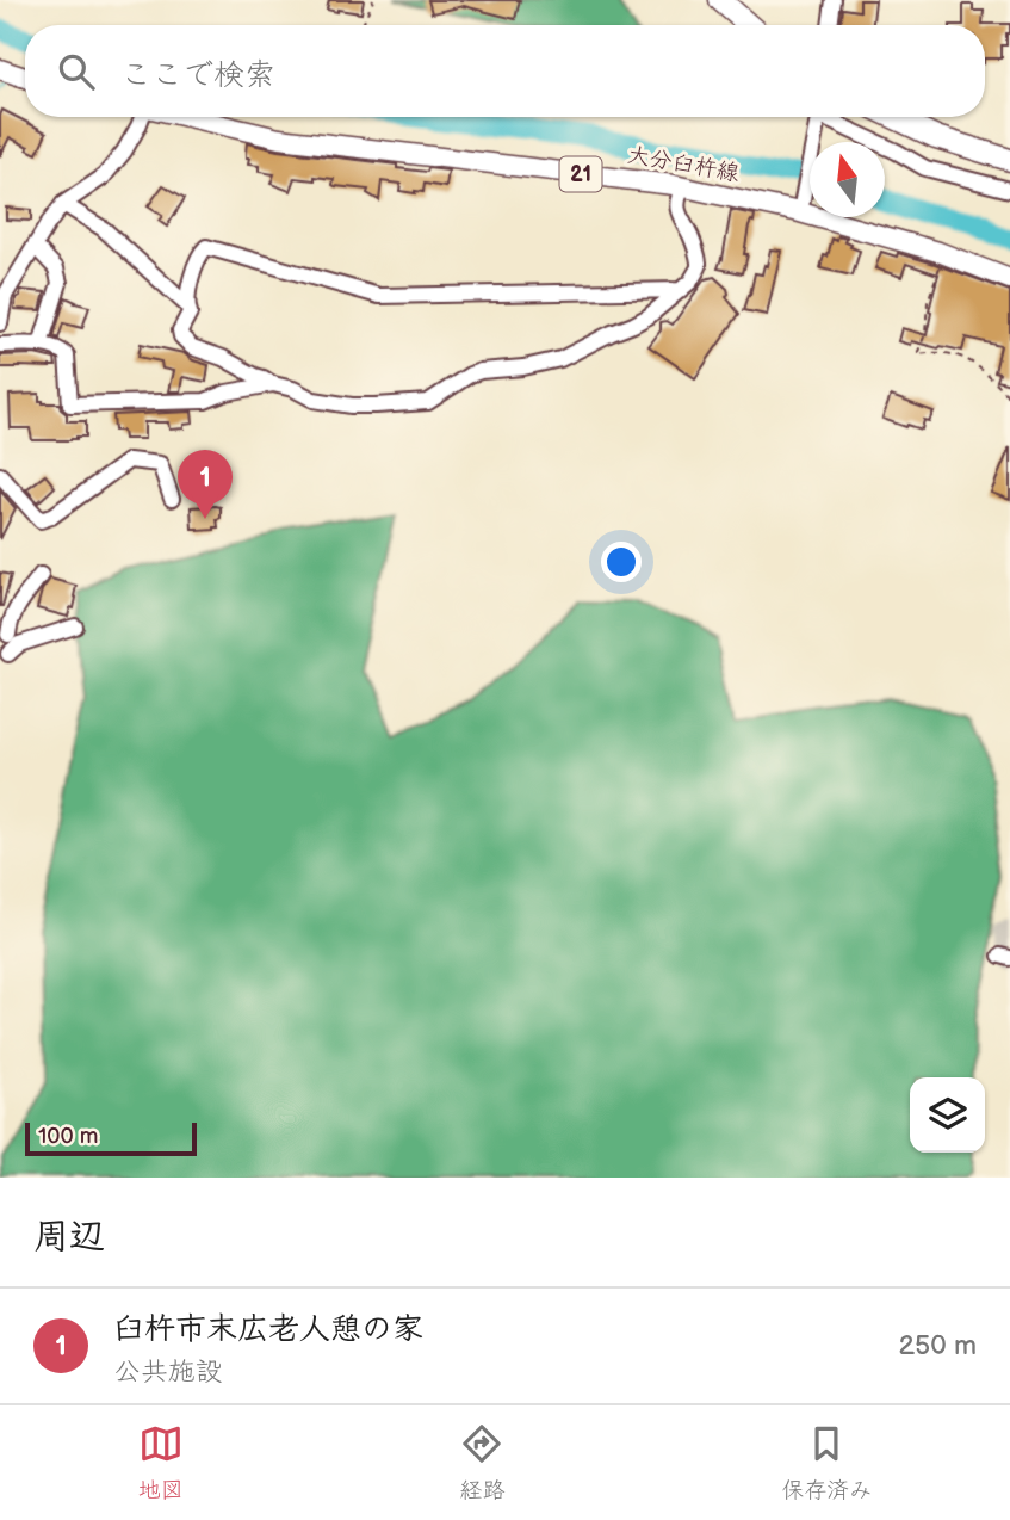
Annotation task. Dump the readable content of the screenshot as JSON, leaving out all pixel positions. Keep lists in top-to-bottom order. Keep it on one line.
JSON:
{"streets":{"main road":["大分臼杵線","21"]},"scale_bar":"100 m","north":"top","page":{"search":"ここで検索","pins":"1","scale":"100 m","heading":"周辺","list":[{"mark":"1","name":"臼杵市末広老人憩の家","note":"公共施設","value":"250 m"}],"nav":["地図","経路","保存済み"]}}
